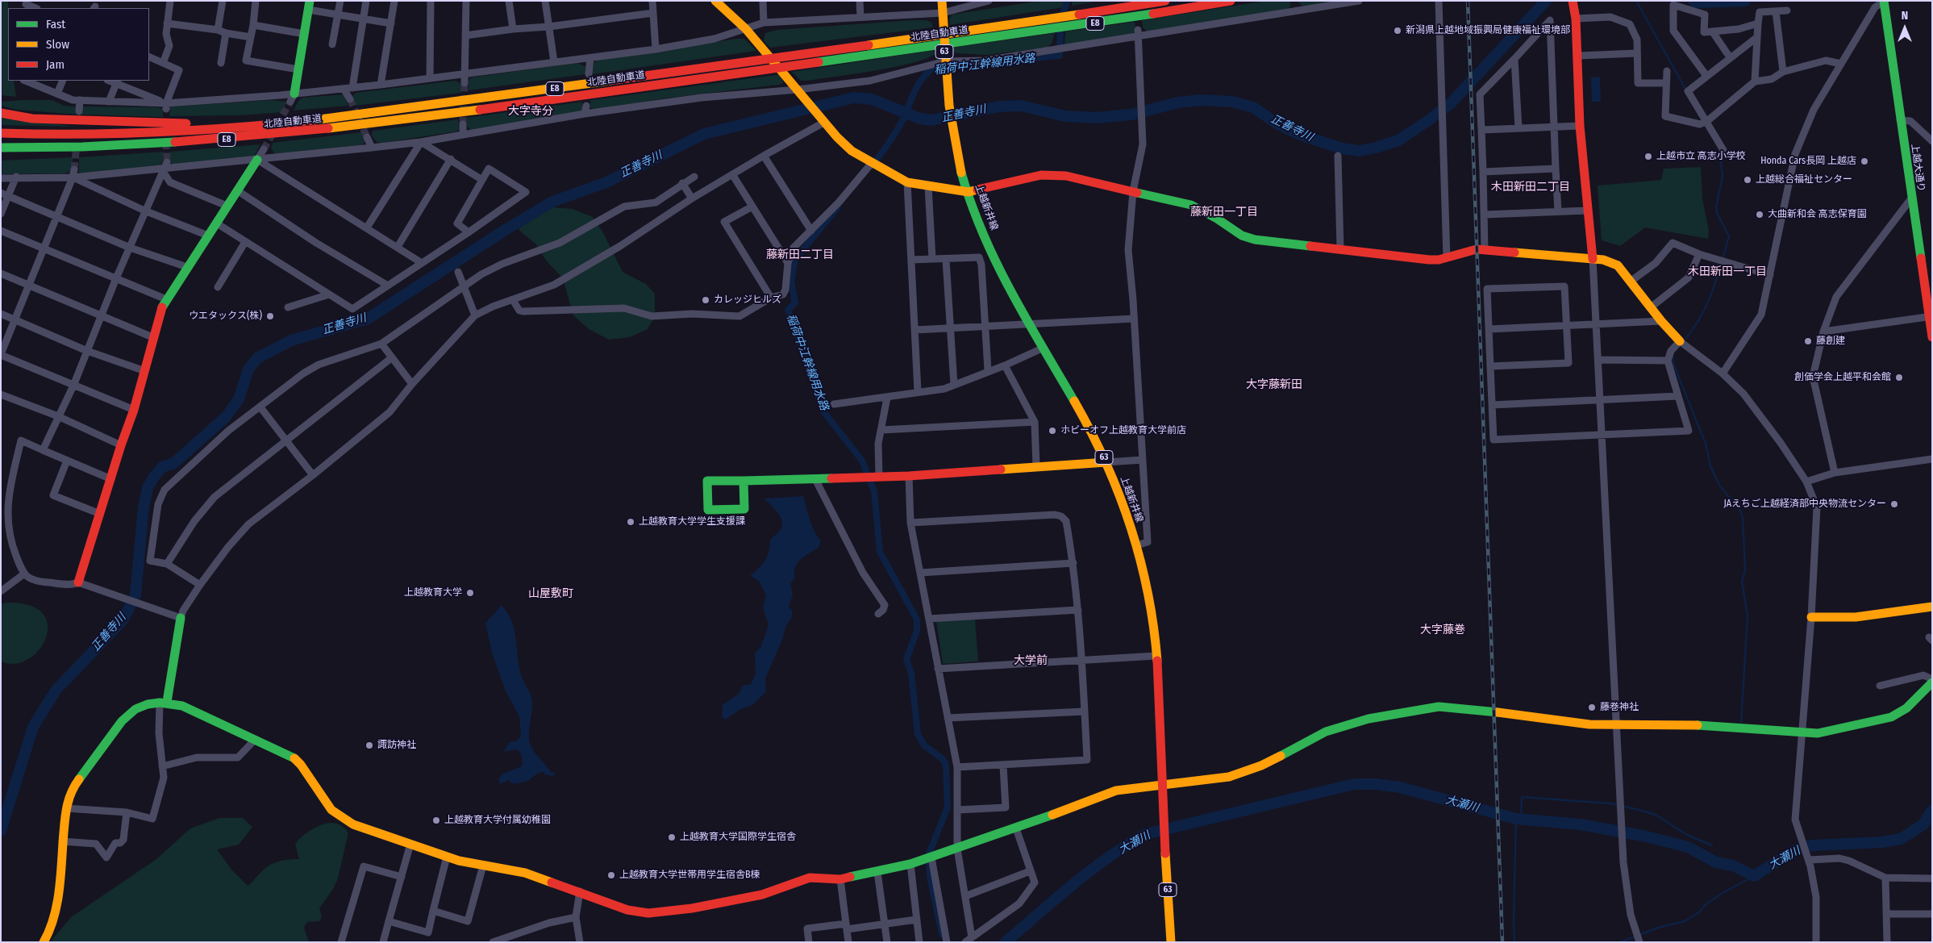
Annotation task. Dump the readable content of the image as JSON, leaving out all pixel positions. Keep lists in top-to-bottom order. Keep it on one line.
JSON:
{"streets":{"main road":["E8","北陸自動車道","63","上越大通り","上越新井線"]},"districts":["大字寺分","木田新田二丁目","藤新田一丁目","藤新田二丁目","木田新田一丁目","大字藤新田","山屋敷町","大字藤巻","大学前"],"water":["稲荷中江幹線用水路","正善寺川","大瀬川"],"places":["新潟県上越地域振興局健康福祉環境部","上越市立 高志小学校","Honda Cars長岡 上越店","上越総合福祉センター","大曲新和会 高志保育園","カレッジヒルズ","ウエタックス(株)","藤創建","創価学会上越平和会館","ホビーオフ上越教育大学前店","JAえちご上越経済部中央物流センター","上越教育大学学生支援課","上越教育大学","藤巻神社","諏訪神社","上越教育大学付属幼稚園","上越教育大学国際学生宿舎","上越教育大学世帯用学生宿舎B棟"],"legend":["Fast","Slow","Jam"],"north":"top"}
